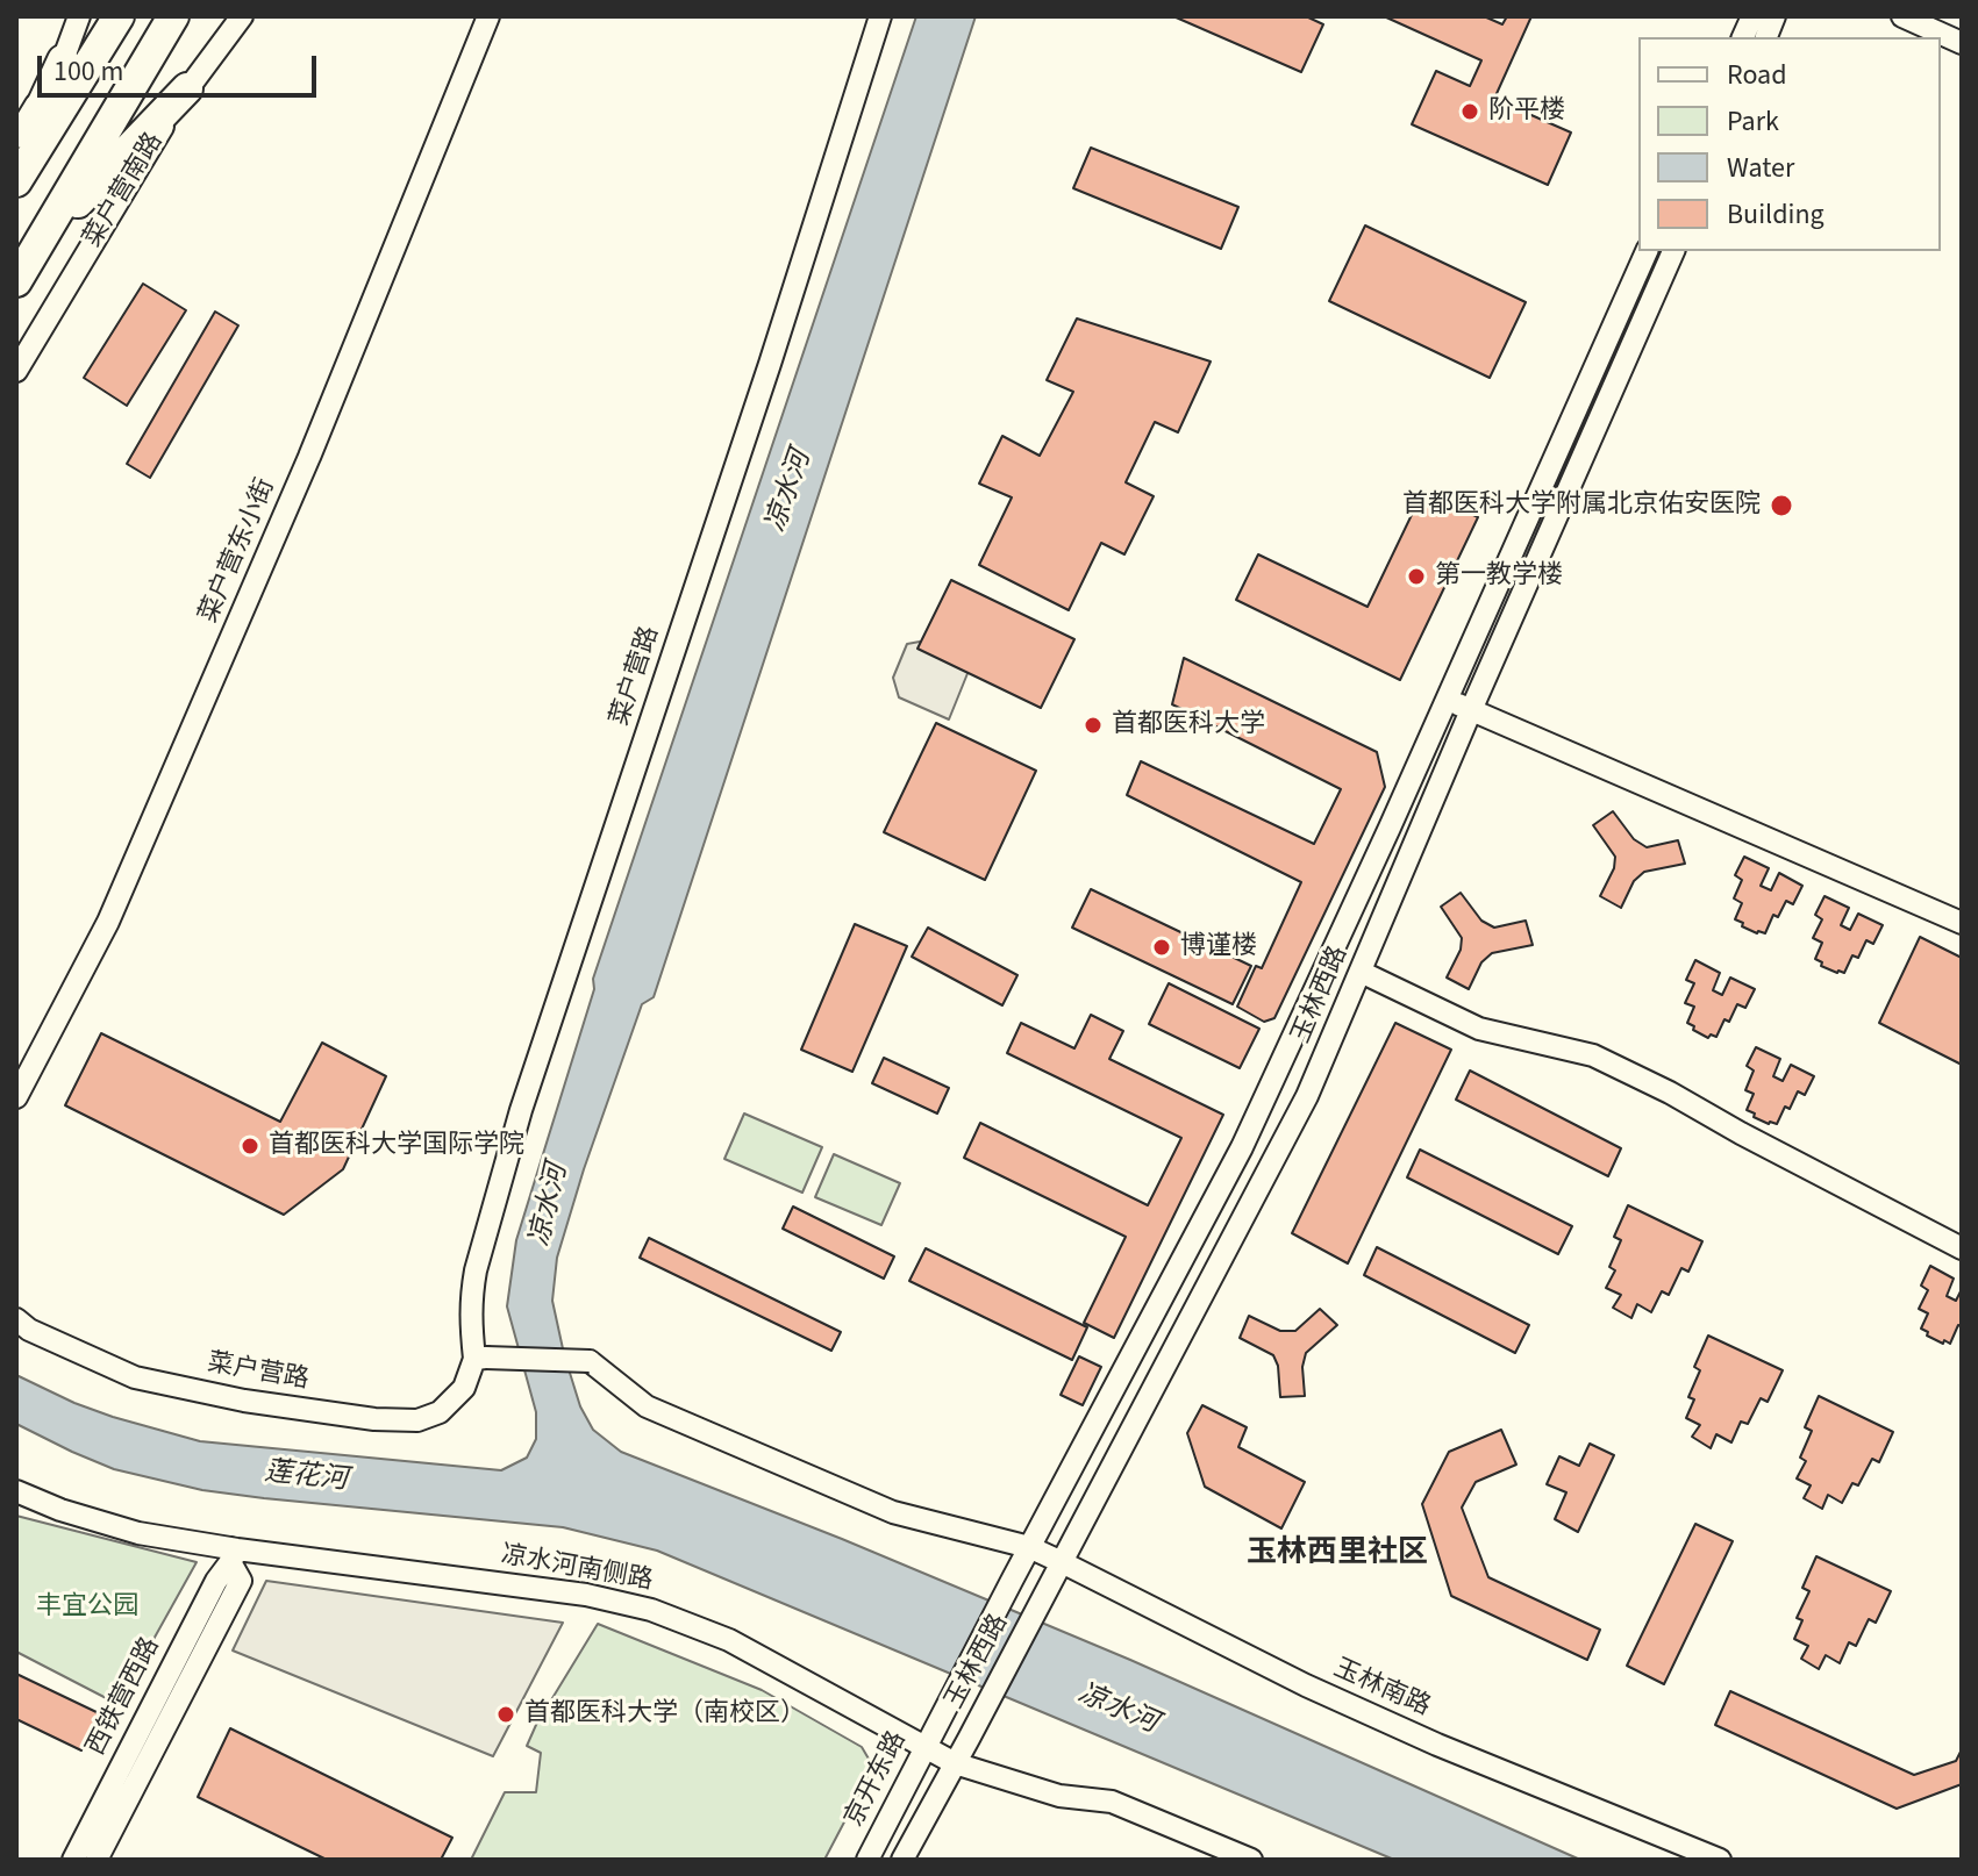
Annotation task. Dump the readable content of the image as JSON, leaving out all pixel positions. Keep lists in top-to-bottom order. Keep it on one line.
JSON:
{"streets":{"highway":["菜户营南路"],"street":["菜户营东小街","菜户营路","玉林西路","凉水河南侧路","玉林南路","西铁营西路","京开东路"]},"crossings":[["菜户营路","玉林南路"],["玉林西路","凉水河南侧路"],["玉林西路","玉林南路"],["玉林西路","京开东路"],["凉水河南侧路","西铁营西路"],["凉水河南侧路","京开东路"]],"districts":["玉林西里社区"],"water":["凉水河","莲花河"],"parks":["丰宜公园"],"places":["阶平楼","首都医科大学附属北京佑安医院","第一教学楼","首都医科大学","博谨楼","首都医科大学国际学院","首都医科大学（南校区）"],"legend":["Road","Park","Water","Building"],"scale_bar":"100 m"}
